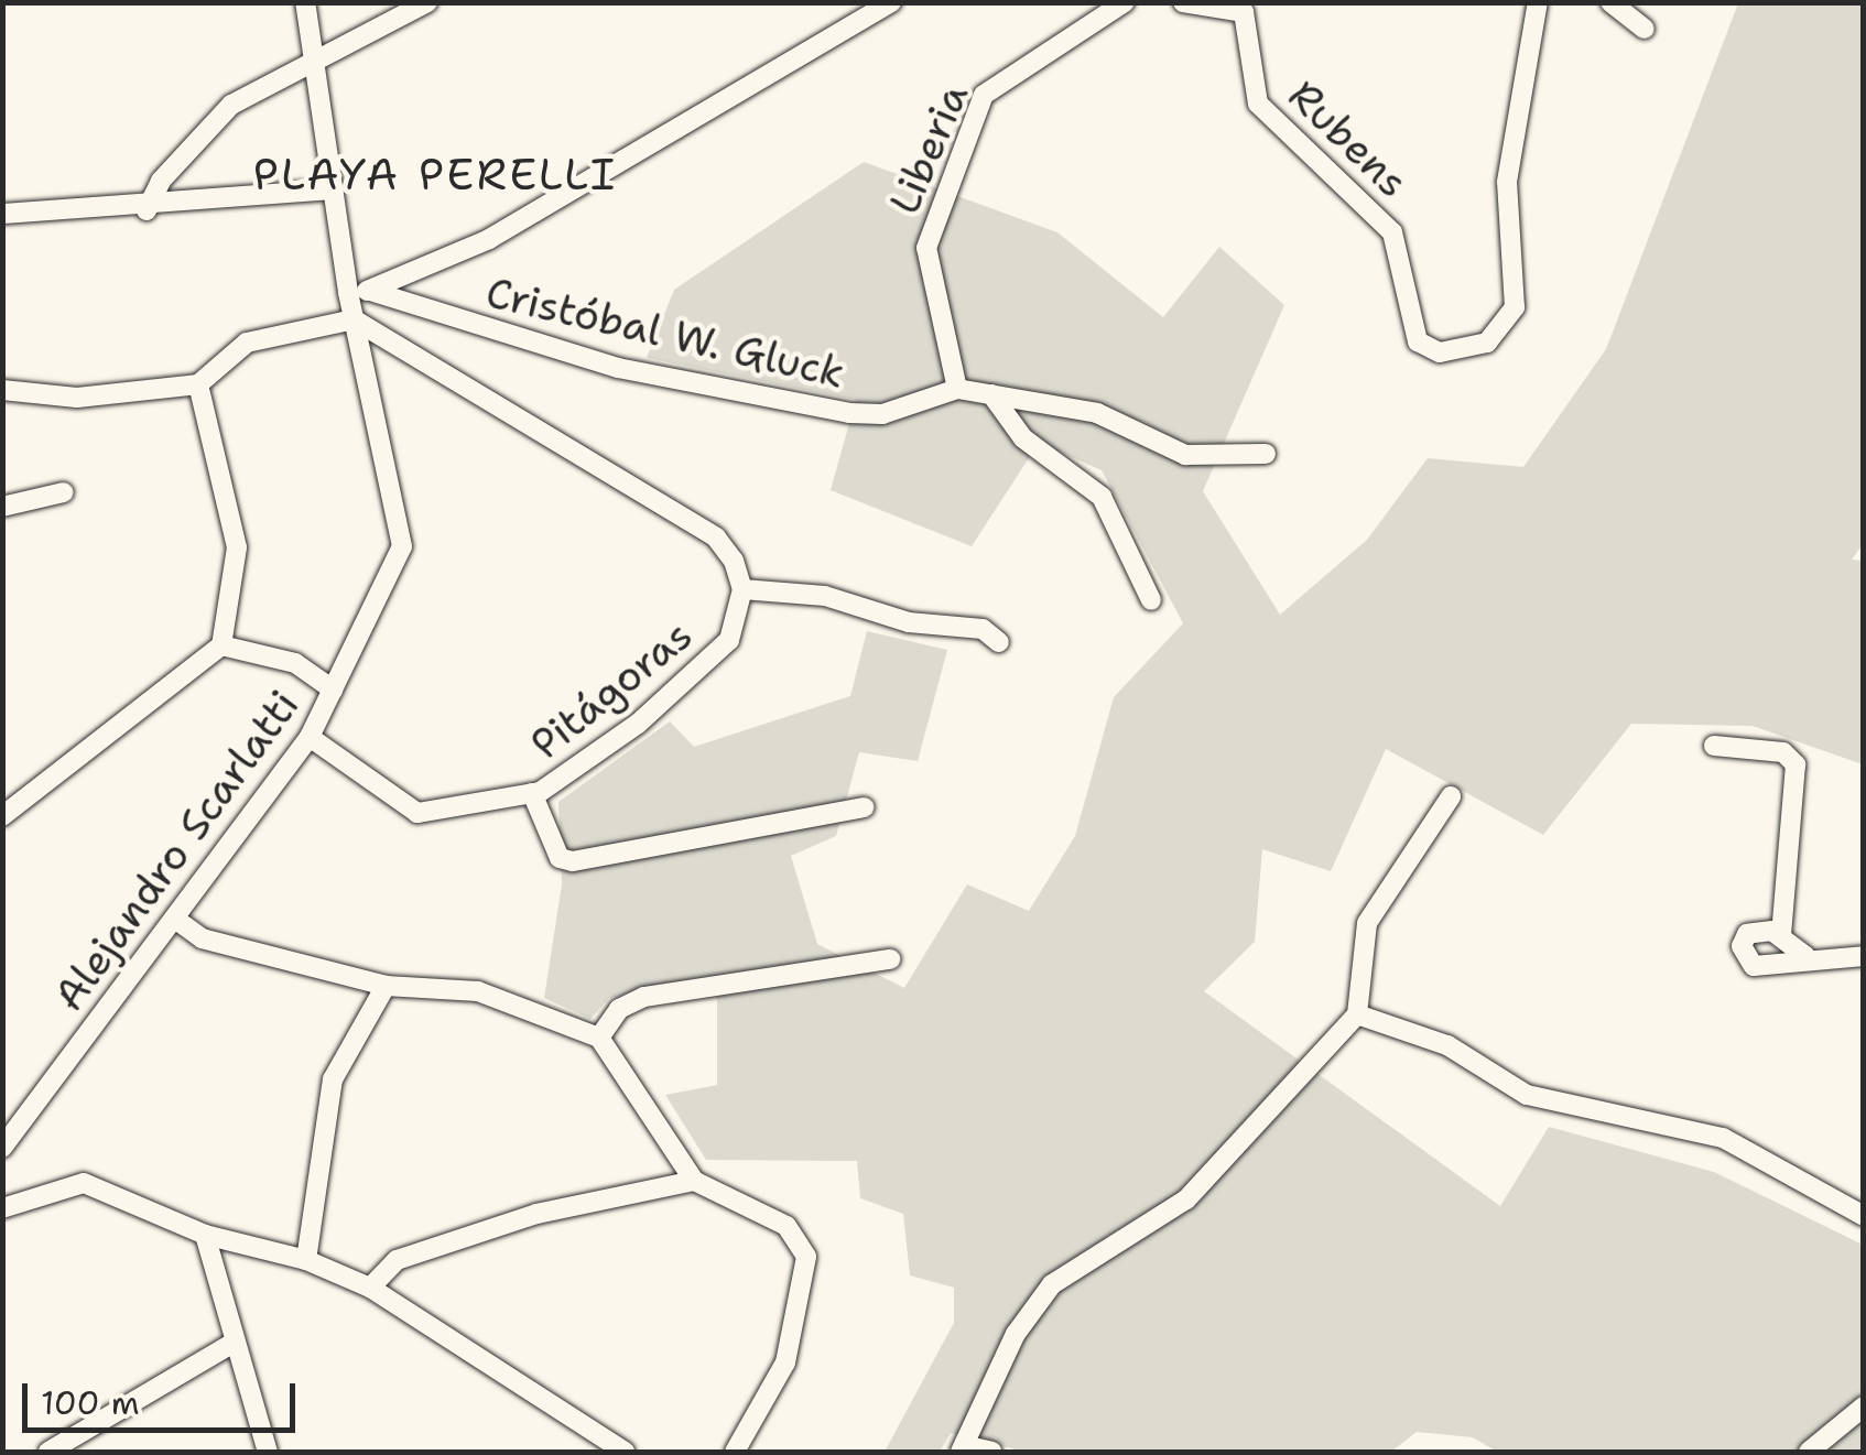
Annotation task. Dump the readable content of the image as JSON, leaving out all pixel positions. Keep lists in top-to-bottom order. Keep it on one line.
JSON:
{"streets":{"street":["Rubens","Liberia","Cristóbal W. Gluck","Pitágoras","Alejandro Scarlatti"]},"crossings":[["Liberia","Cristóbal W. Gluck"],["Pitágoras","Alejandro Scarlatti"]],"districts":["PLAYA PERELLI"],"scale_bar":"100 m"}
